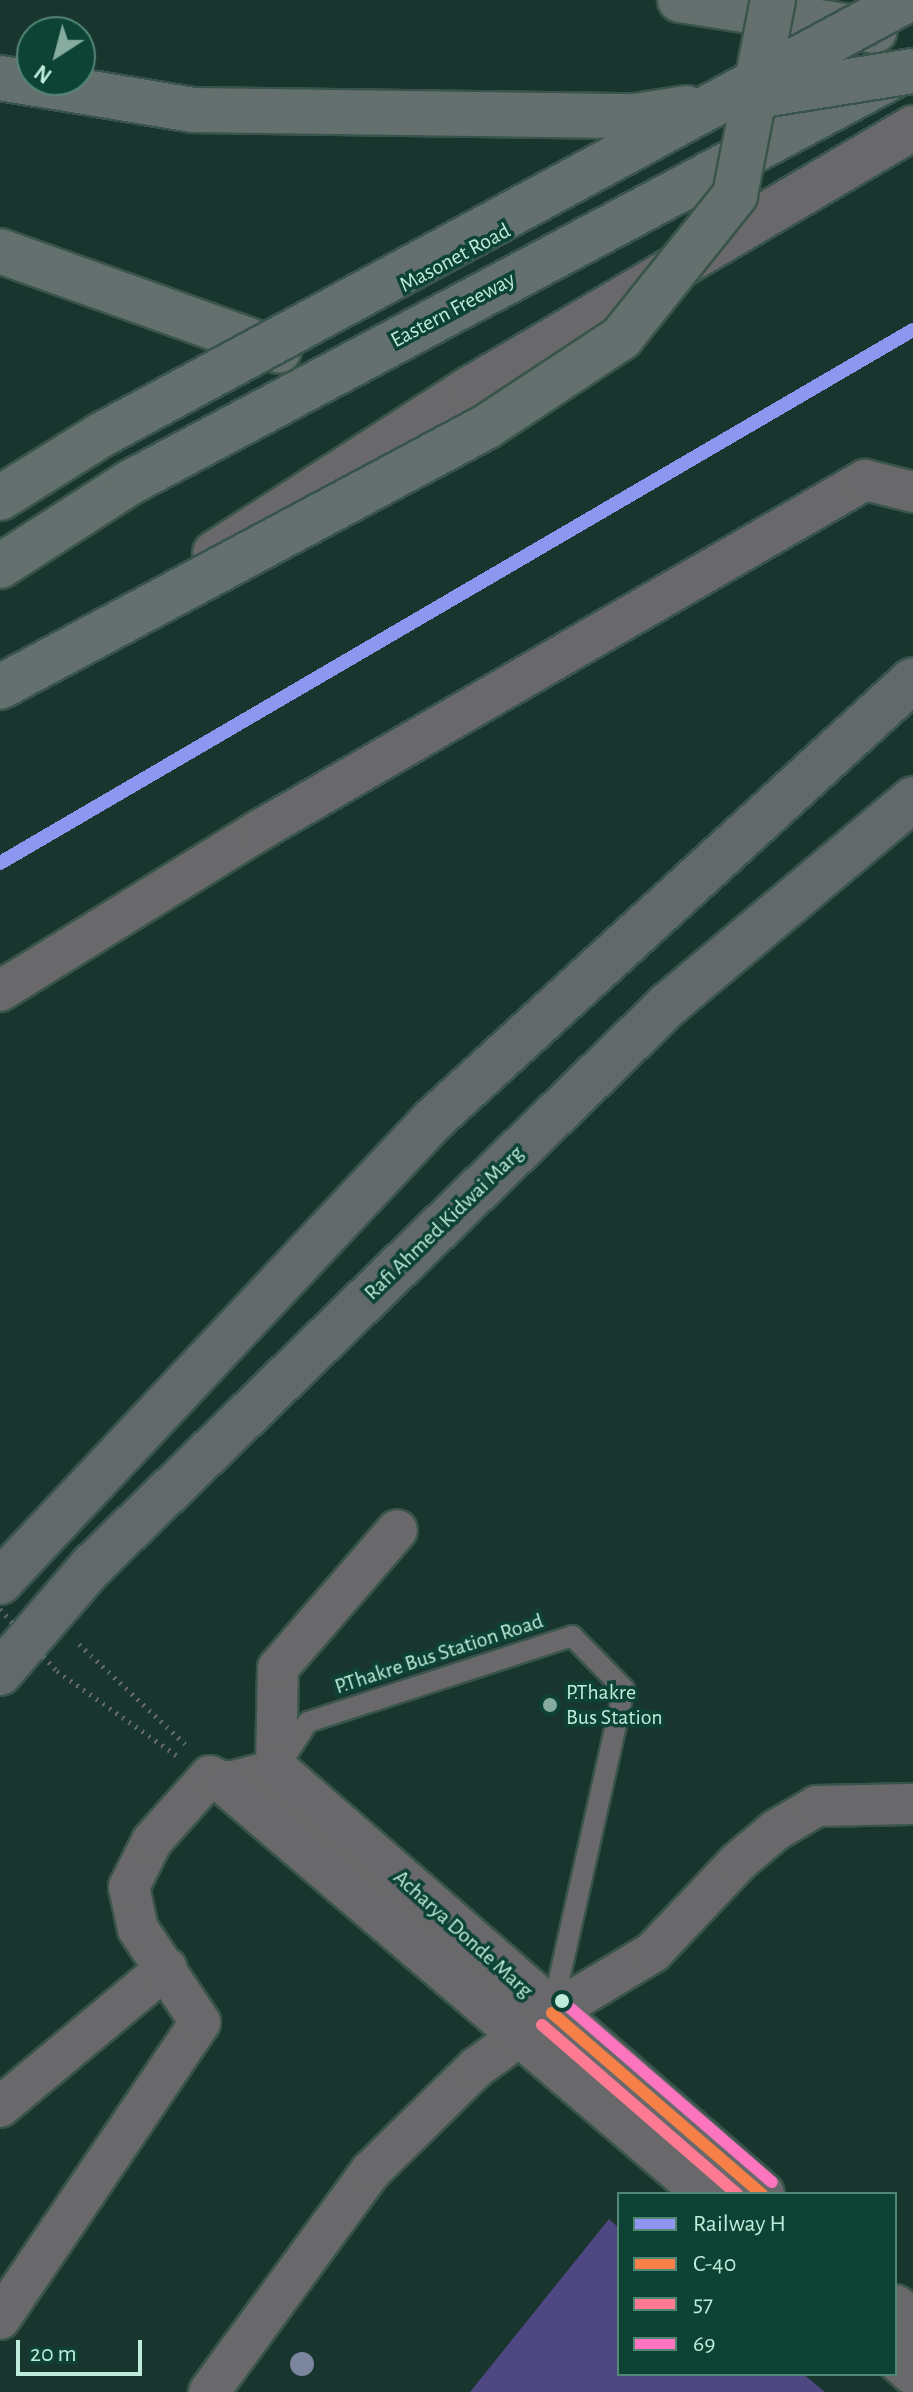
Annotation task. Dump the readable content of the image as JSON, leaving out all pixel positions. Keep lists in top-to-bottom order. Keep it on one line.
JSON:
{"streets":{"highway":["Eastern Freeway"],"main road":["Rafi Ahmed Kidwai Marg"],"street":["Masonet Road","Acharya Donde Marg"],"lane":["P.Thakre Bus Station Road"]},"crossings":[["P.Thakre Bus Station Road","Acharya Donde Marg"]],"places":["P.Thakre Bus Station"],"lines":["rail line H","transit line 69","transit line C-40","transit line 57"],"legend":["Railway H","C-40","57","69"],"scale_bar":"20 m","north":"bottom left"}
